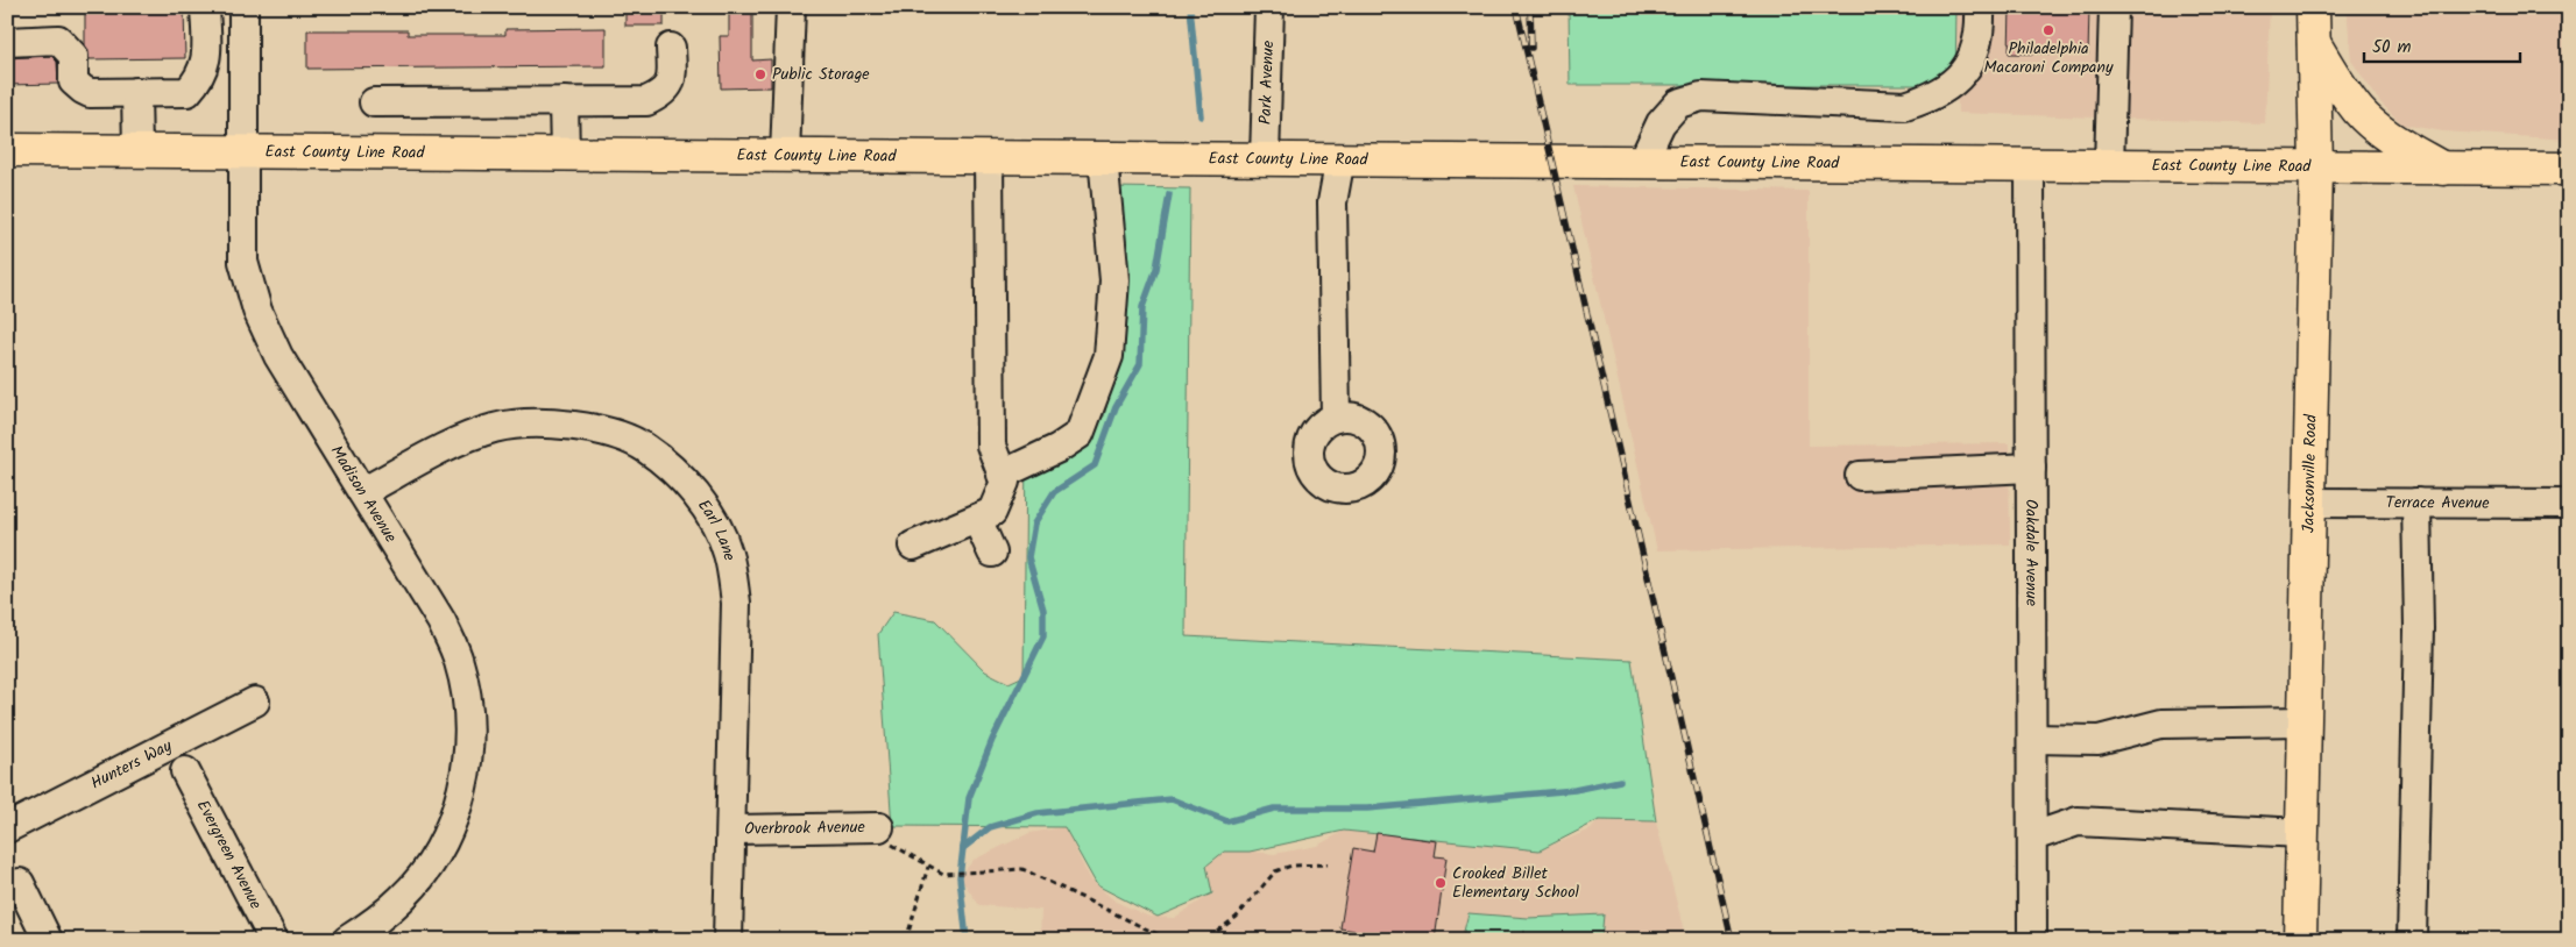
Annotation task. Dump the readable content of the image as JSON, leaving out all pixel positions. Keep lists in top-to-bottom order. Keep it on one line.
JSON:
{"streets":{"main road":["East County Line Road","Jacksonville Road"],"street":["Park Avenue","Madison Avenue","Terrace Avenue","Earl Lane","Oakdale Avenue","Hunters Way","Overbrook Avenue","Evergreen Avenue"]},"crossings":[["Park Avenue","East County Line Road"],["East County Line Road","Jacksonville Road"],["East County Line Road","Madison Avenue"],["East County Line Road","Oakdale Avenue"],["Jacksonville Road","Terrace Avenue"],["Madison Avenue","Earl Lane"],["Earl Lane","Overbrook Avenue"]],"places":["Philadelphia Macaroni Company","Public Storage","Crooked Billet Elementary School"],"scale_bar":"50 m"}
